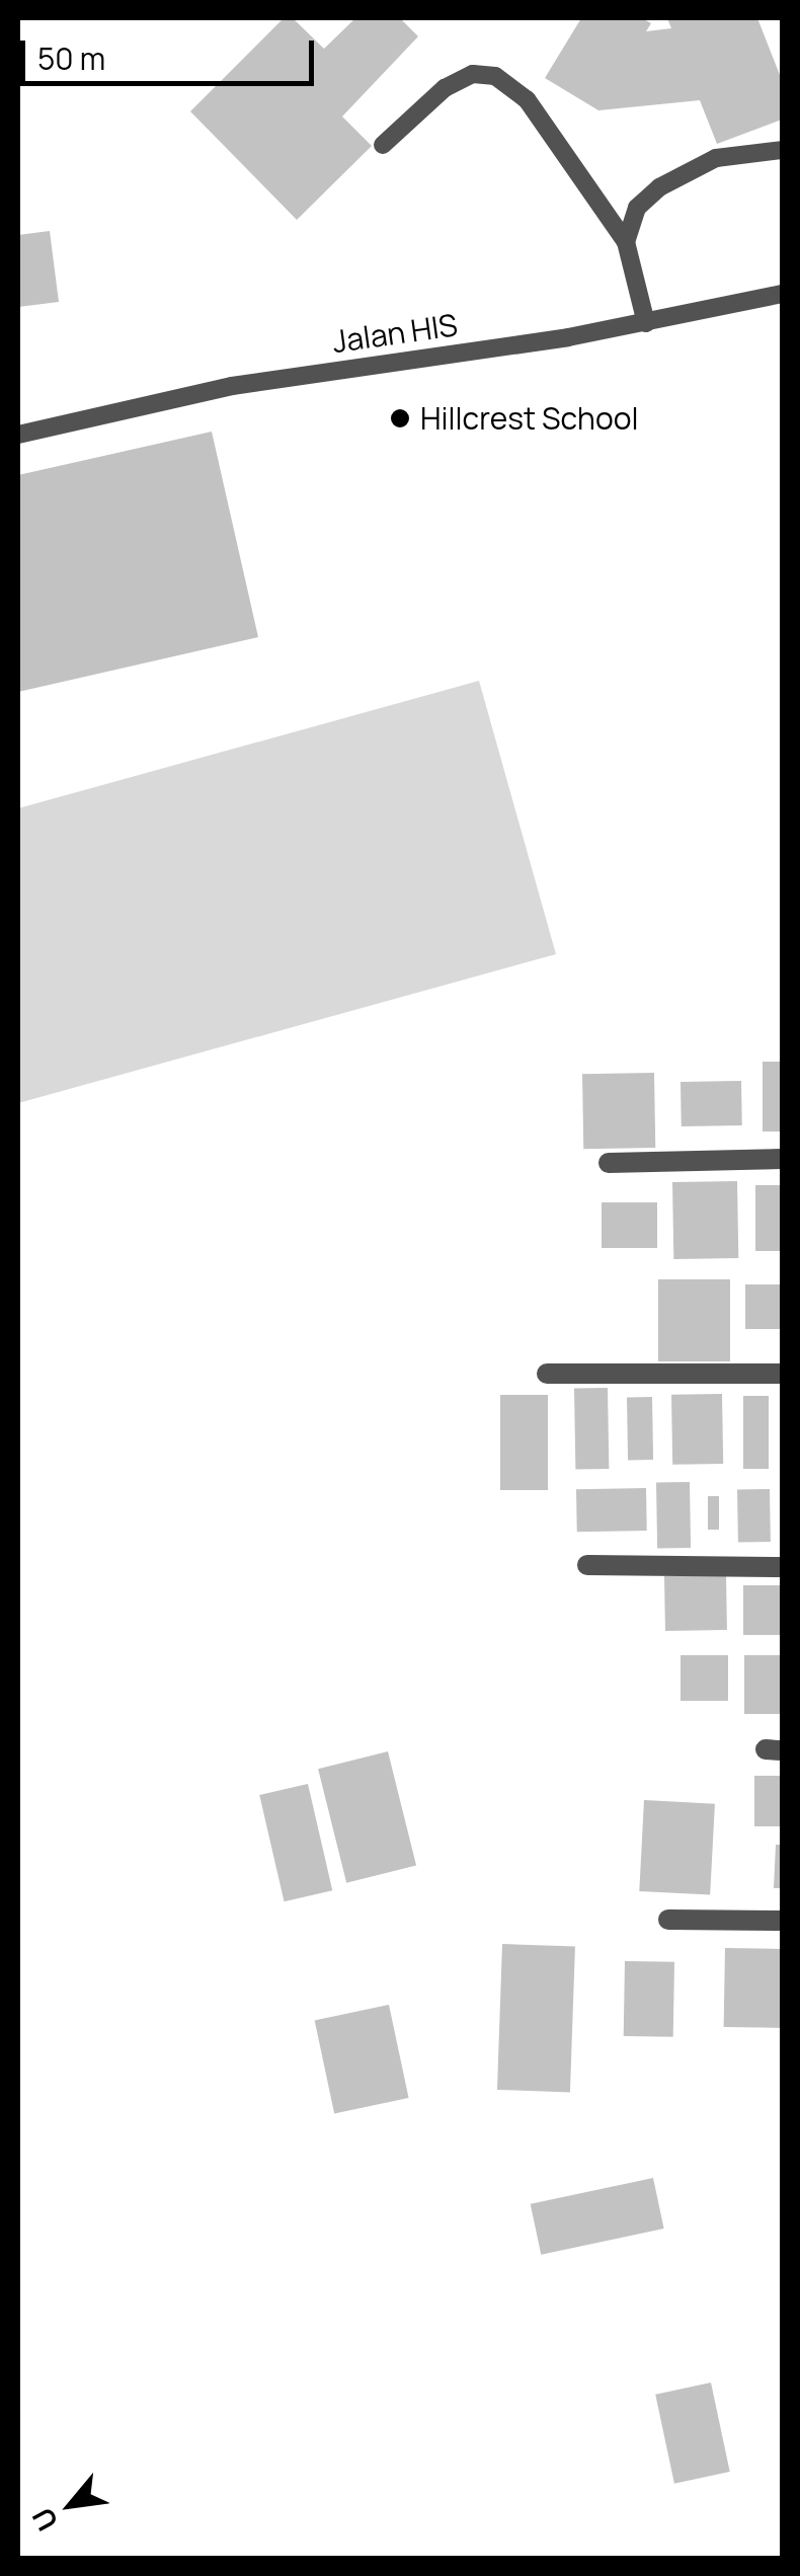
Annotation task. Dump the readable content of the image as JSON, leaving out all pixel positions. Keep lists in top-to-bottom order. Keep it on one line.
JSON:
{"streets":{"lane":["Jalan HIS"]},"places":["Hillcrest School"],"scale_bar":"50 m","north":"bottom left"}
